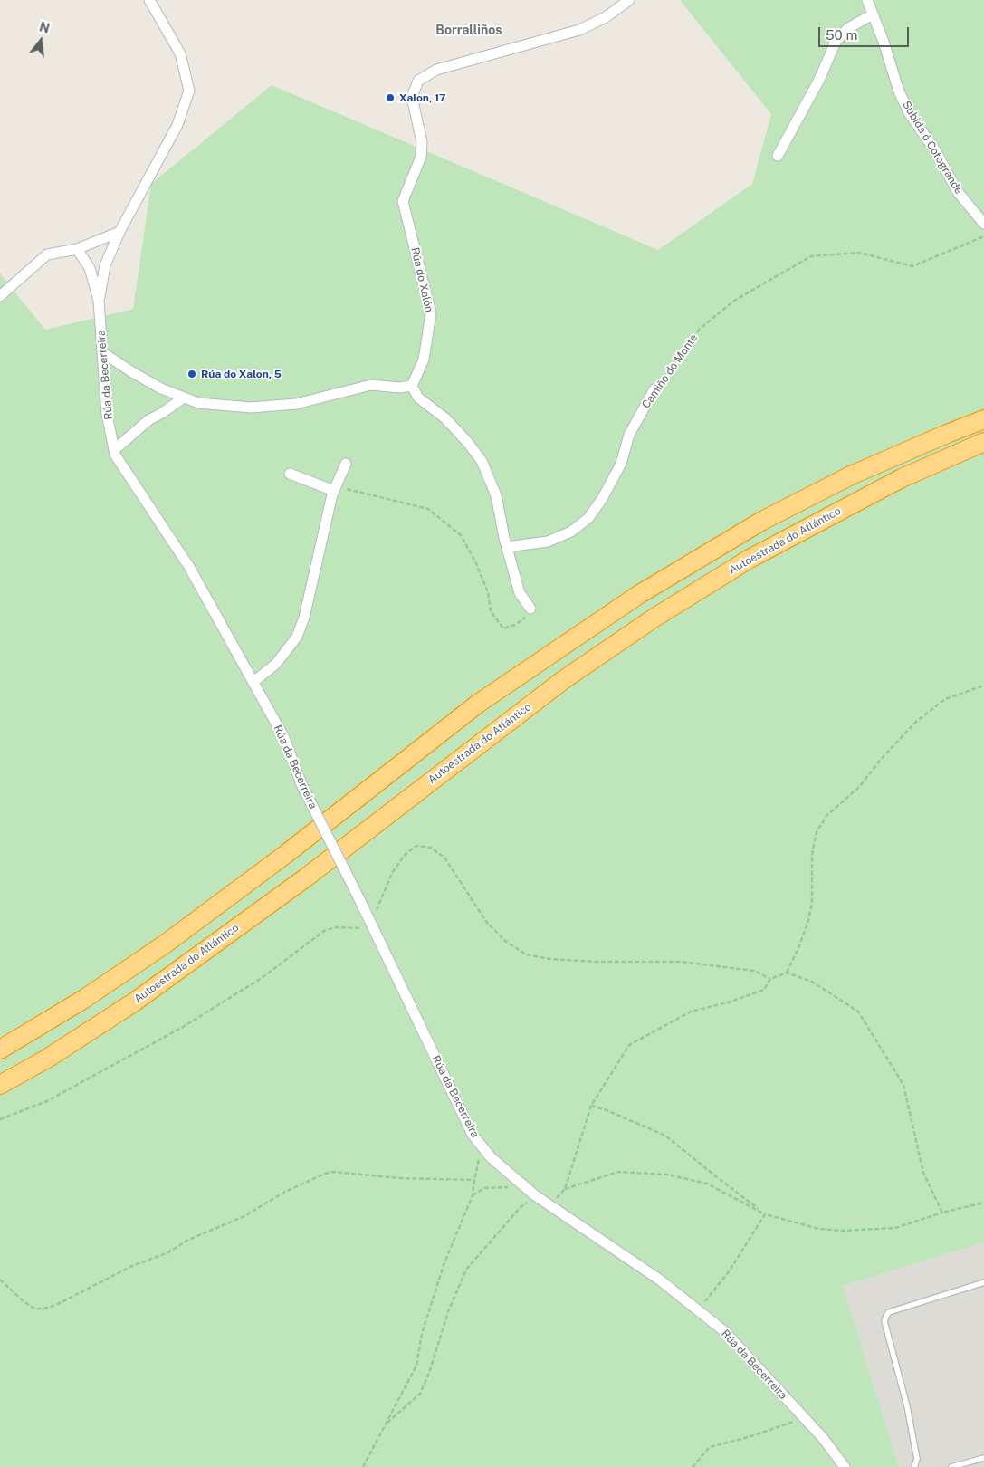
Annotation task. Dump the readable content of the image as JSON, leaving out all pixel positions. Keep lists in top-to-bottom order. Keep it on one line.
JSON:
{"streets":{"highway":["Autoestrada do Atlántico"],"street":["Subida ó Cotogrande","Rúa do Xalón","Camiño do Monte","Rúa da Becerreira"]},"districts":["Borralliños"],"places":["Xalon, 17","Rúa do Xalon, 5"],"scale_bar":"50 m","north":"top"}
